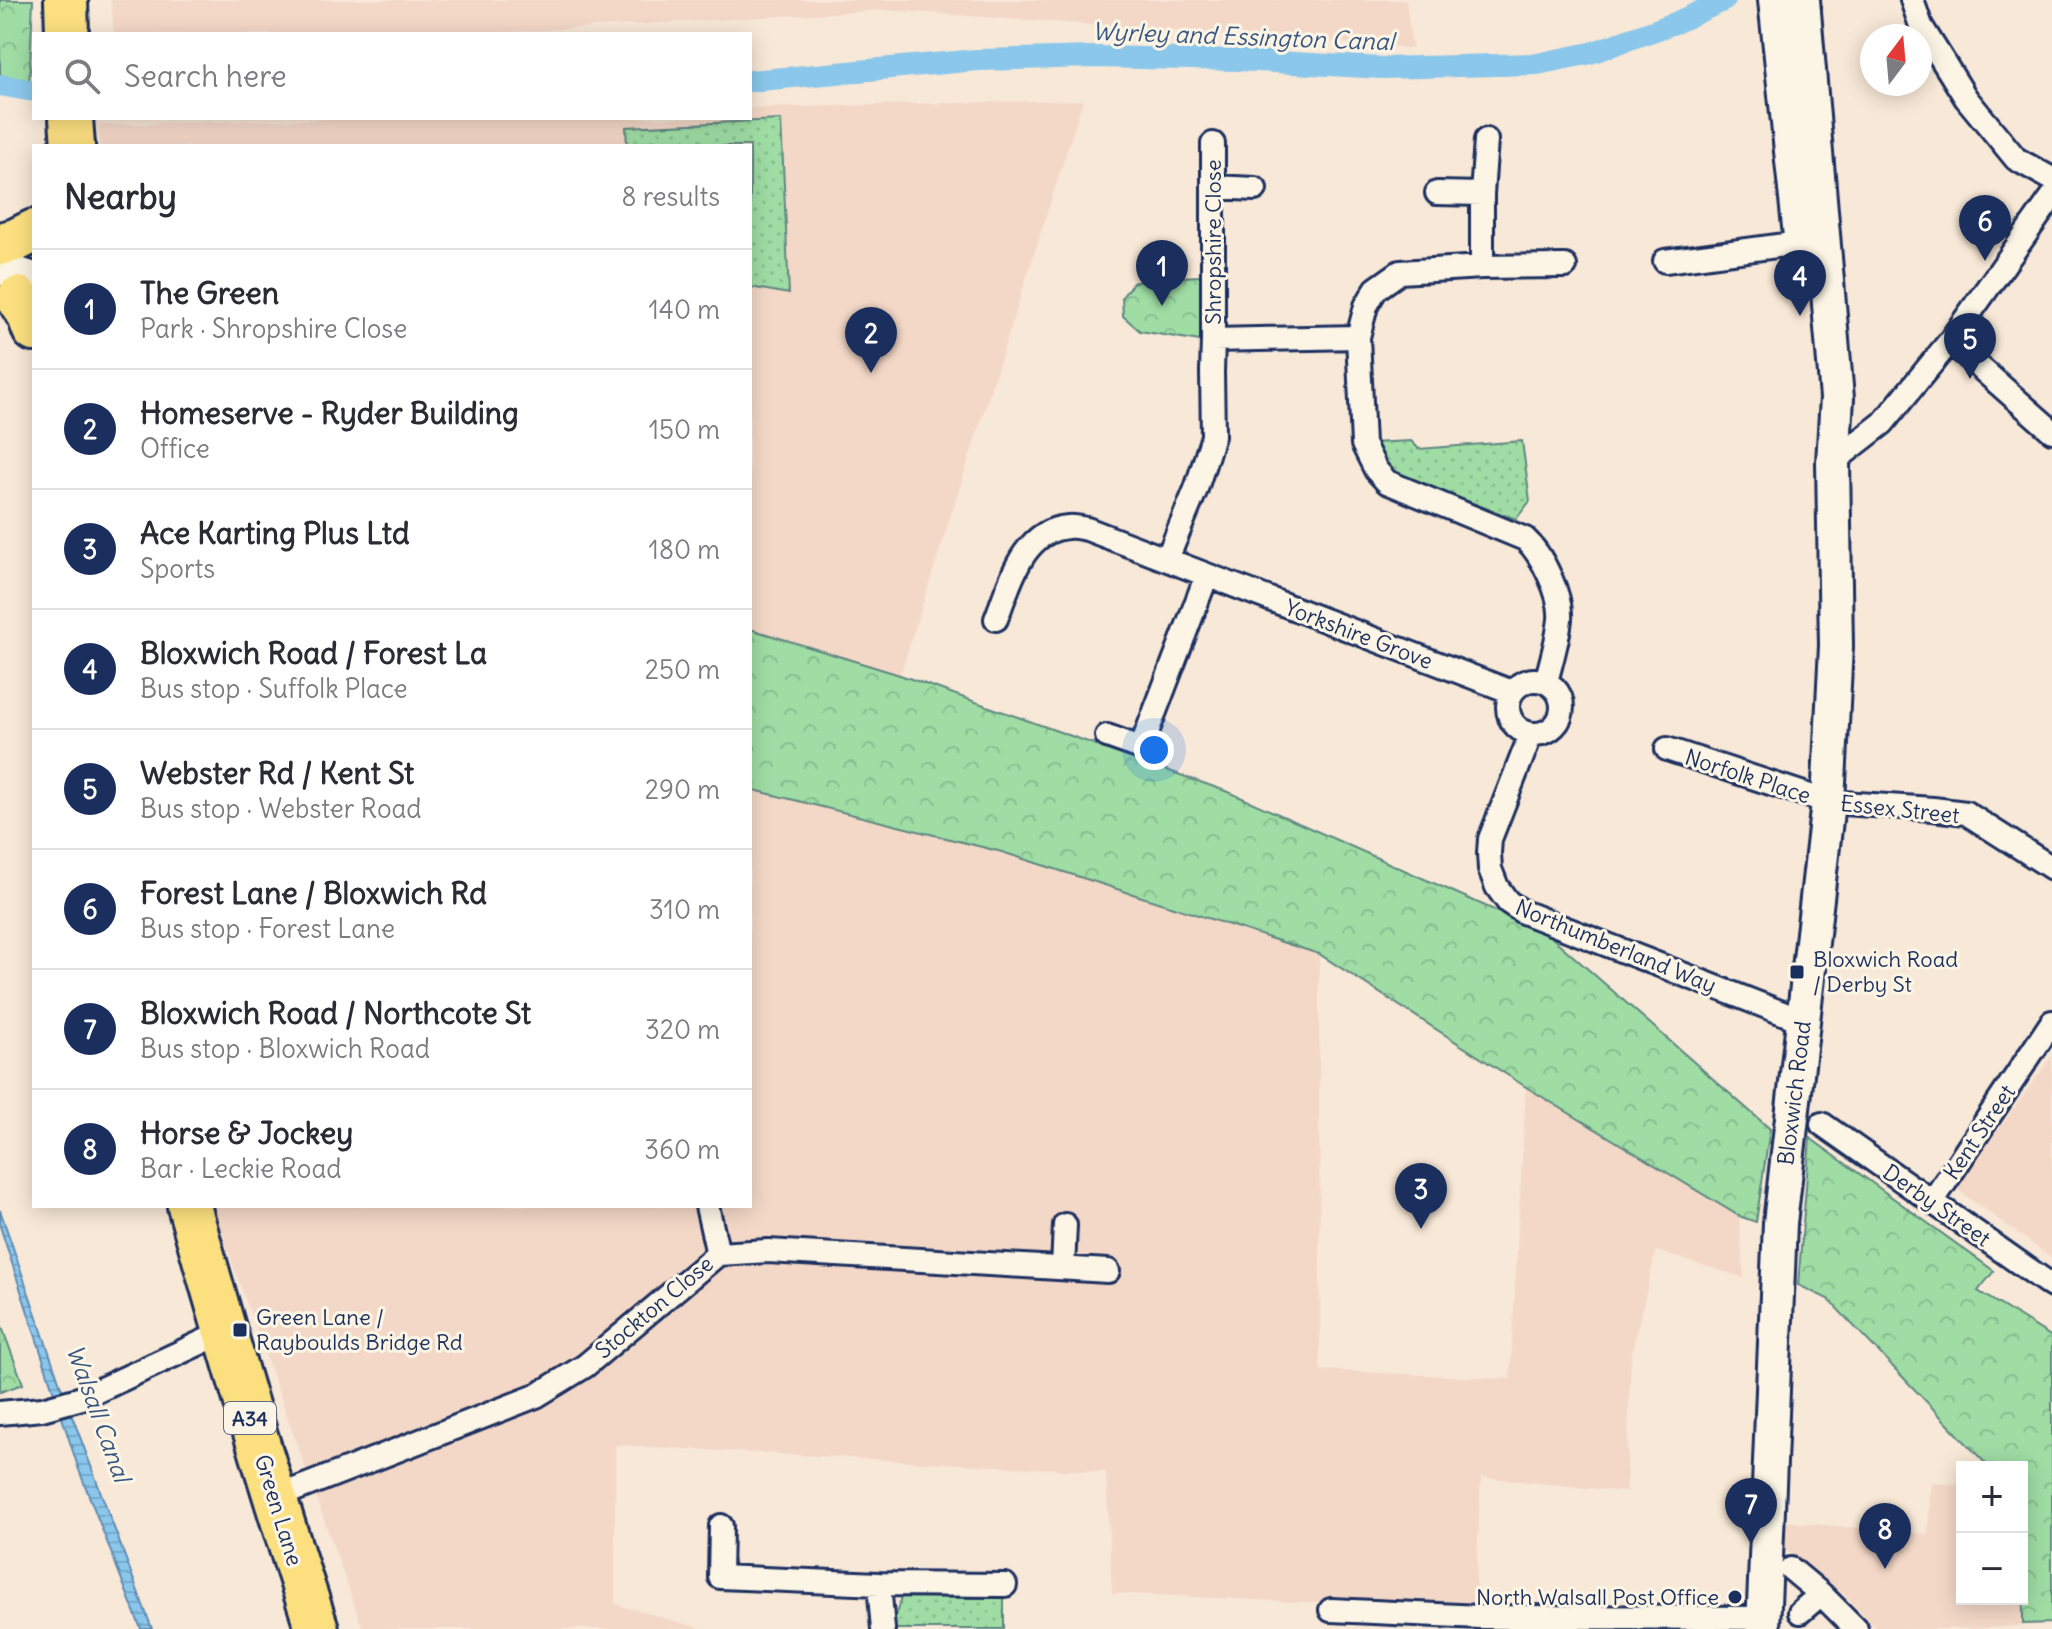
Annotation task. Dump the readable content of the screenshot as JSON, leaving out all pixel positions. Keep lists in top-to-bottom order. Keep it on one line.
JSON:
{"streets":{"highway":["A34","Green Lane"],"main road":["Bloxwich Road"],"street":["Shropshire Close","Yorkshire Grove","Norfolk Place","Essex Street","Northumberland Way","Kent Street","Derby Street","Stockton Close"]},"crossings":[["Shropshire Close","Yorkshire Grove"],["Yorkshire Grove","Northumberland Way"],["Norfolk Place","Essex Street"],["Norfolk Place","Bloxwich Road"],["Essex Street","Bloxwich Road"],["Northumberland Way","Bloxwich Road"],["Kent Street","Derby Street"],["Stockton Close","Green Lane"]],"water":["Wyrley and Essington Canal","Walsall Canal"],"places":{"transit":["Bloxwich Road / Derby St","Green Lane / Rayboulds Bridge Rd"],"other":["North Walsall Post Office"]},"north":"top","page":{"search":"Search here","heading":["Nearby","8 results"],"pins":["6","1","4","2","5","3","7","8"],"list":[{"mark":"1","name":"The Green","note":"Park · Shropshire Close","value":"140 m"},{"mark":"2","name":"Homeserve - Ryder Building","note":"Office","value":"150 m"},{"mark":"3","name":"Ace Karting Plus Ltd","note":"Sports","value":"180 m"},{"mark":"4","name":"Bloxwich Road / Forest La","note":"Bus stop · Suffolk Place","value":"250 m"},{"mark":"5","name":"Webster Rd / Kent St","note":"Bus stop · Webster Road","value":"290 m"},{"mark":"6","name":"Forest Lane / Bloxwich Rd","note":"Bus stop · Forest Lane","value":"310 m"},{"mark":"7","name":"Bloxwich Road / Northcote St","note":"Bus stop · Bloxwich Road","value":"320 m"},{"mark":"8","name":"Horse & Jockey","note":"Bar · Leckie Road","value":"360 m"}],"map_buttons":["+","−"]}}
